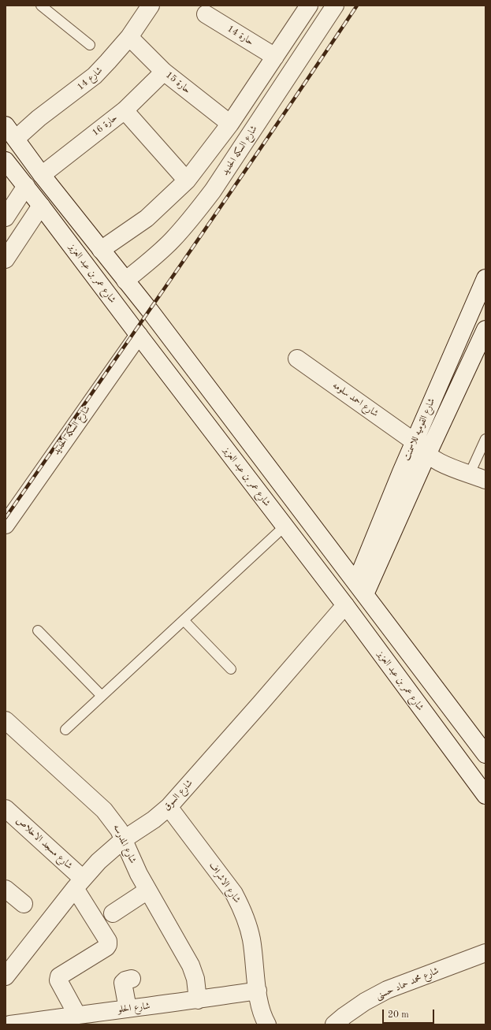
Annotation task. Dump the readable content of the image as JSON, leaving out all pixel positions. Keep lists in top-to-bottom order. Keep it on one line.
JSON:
{"streets":{"street":["حارة 14","شارع 14","حارة 15","حارة 16","شارع السكه الحديد","شارع عمر بن عبد العزيز","شارع احمد سلومه","شارع القوميه للاسمنت","شارع السوق","شارع مسجد الاخلاص","شارع المدرسه","شارع الاشراف","شارع محمد حماد حسنى","شارع الحلو"]},"crossings":[["شارع 14","حارة 15"],["حارة 15","حارة 16"],["شارع السكه الحديد","شارع عمر بن عبد العزيز"],["شارع عمر بن عبد العزيز","شارع السوق"],["شارع احمد سلومه","شارع القوميه للاسمنت"],["شارع السوق","شارع مسجد الاخلاص"],["شارع السوق","شارع المدرسه"],["شارع السوق","شارع الاشراف"],["شارع مسجد الاخلاص","شارع الحلو"],["شارع المدرسه","شارع الحلو"],["شارع الاشراف","شارع الحلو"]],"scale_bar":"20 m"}
